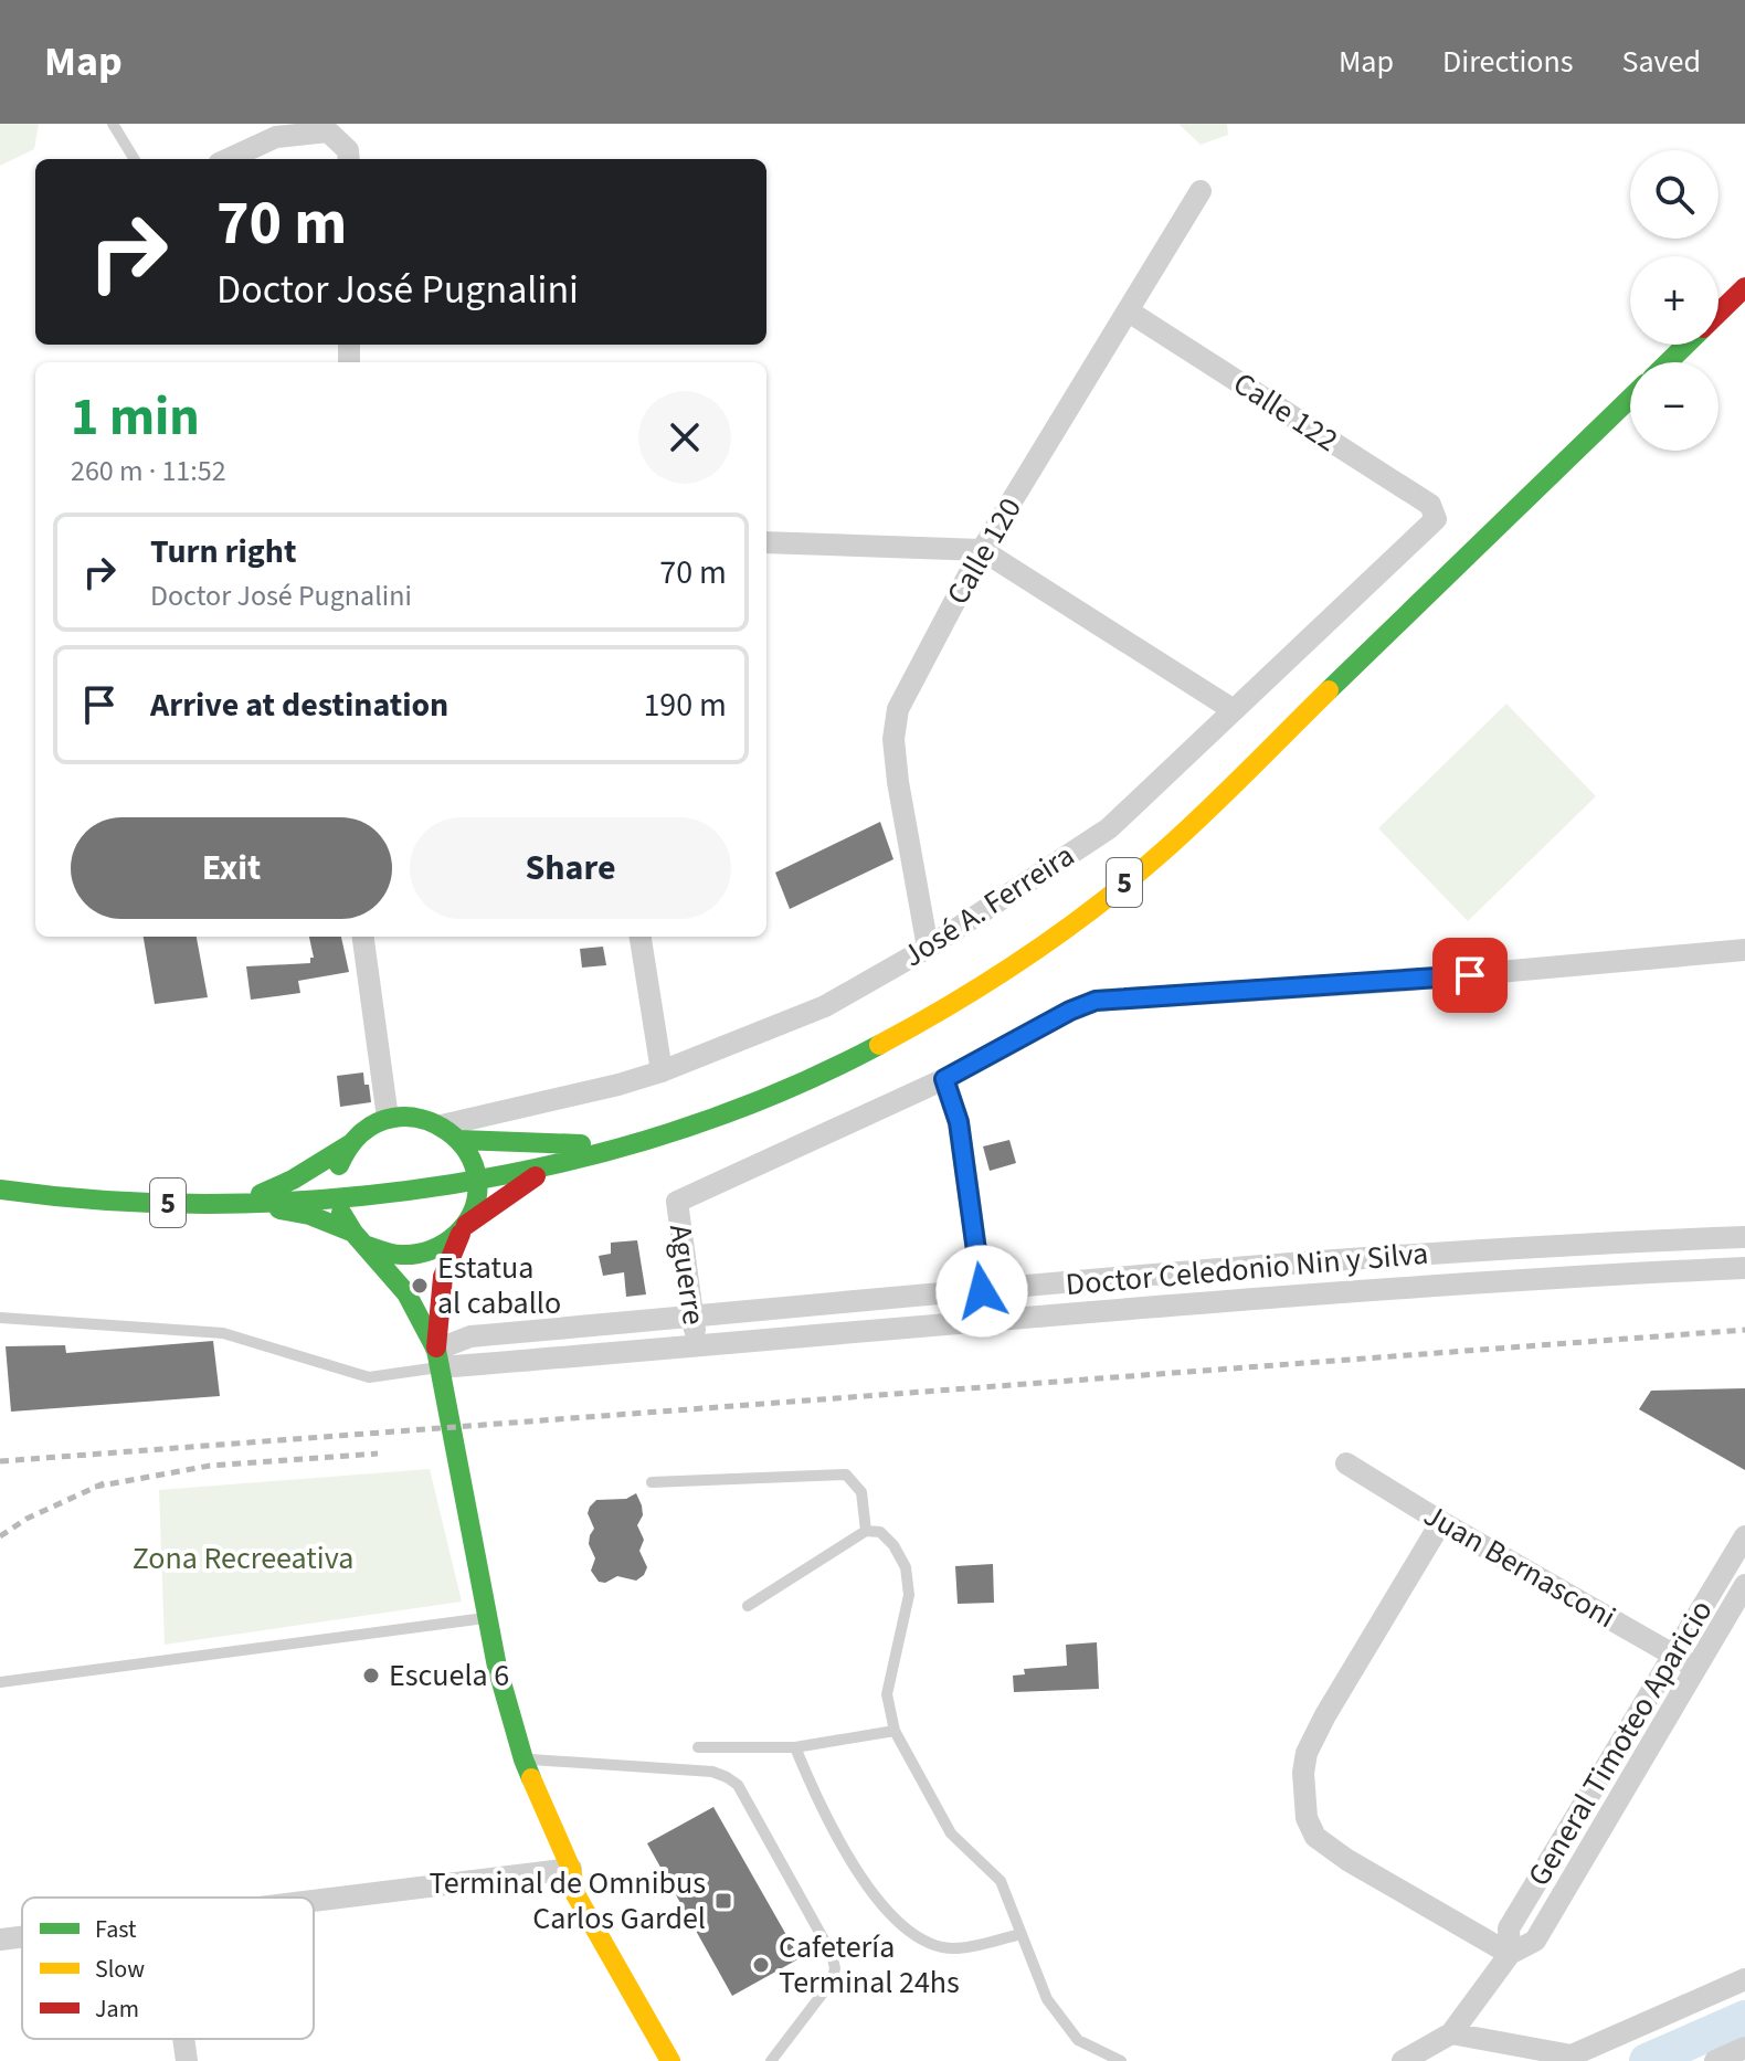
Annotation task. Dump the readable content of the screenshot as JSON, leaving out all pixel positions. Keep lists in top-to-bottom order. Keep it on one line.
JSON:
{"streets":{"main road":["5"],"street":["Calle 122","Calle 120","José A. Ferreira","Doctor Celedonio Nin y Silva","Aguerre","Juan Bernasconi","General Timoteo Aparicio"]},"crossings":[["Calle 122","Calle 120"],["Calle 122","José A. Ferreira"],["Calle 120","José A. Ferreira"],["Doctor Celedonio Nin y Silva","Aguerre"],["Juan Bernasconi","General Timoteo Aparicio"]],"parks":["Zona Recreeativa"],"places":{"other":["Estatua al caballo","Escuela 6","Cafetería Terminal 24hs"],"transit":["Terminal de Omnibus Carlos Gardel"]},"legend":["Fast","Slow","Jam"],"page":{"header":"Map","nav":["Map","Directions","Saved"],"map_buttons":["+","−"],"turn":["70 m","Doctor José Pugnalini"],"heading":["1 min","260 m · 11:52"],"list":[{"name":"Turn right","note":"Doctor José Pugnalini","value":"70 m"},{"name":"Arrive at destination","value":"190 m"}],"buttons":["Exit","Share"]}}
